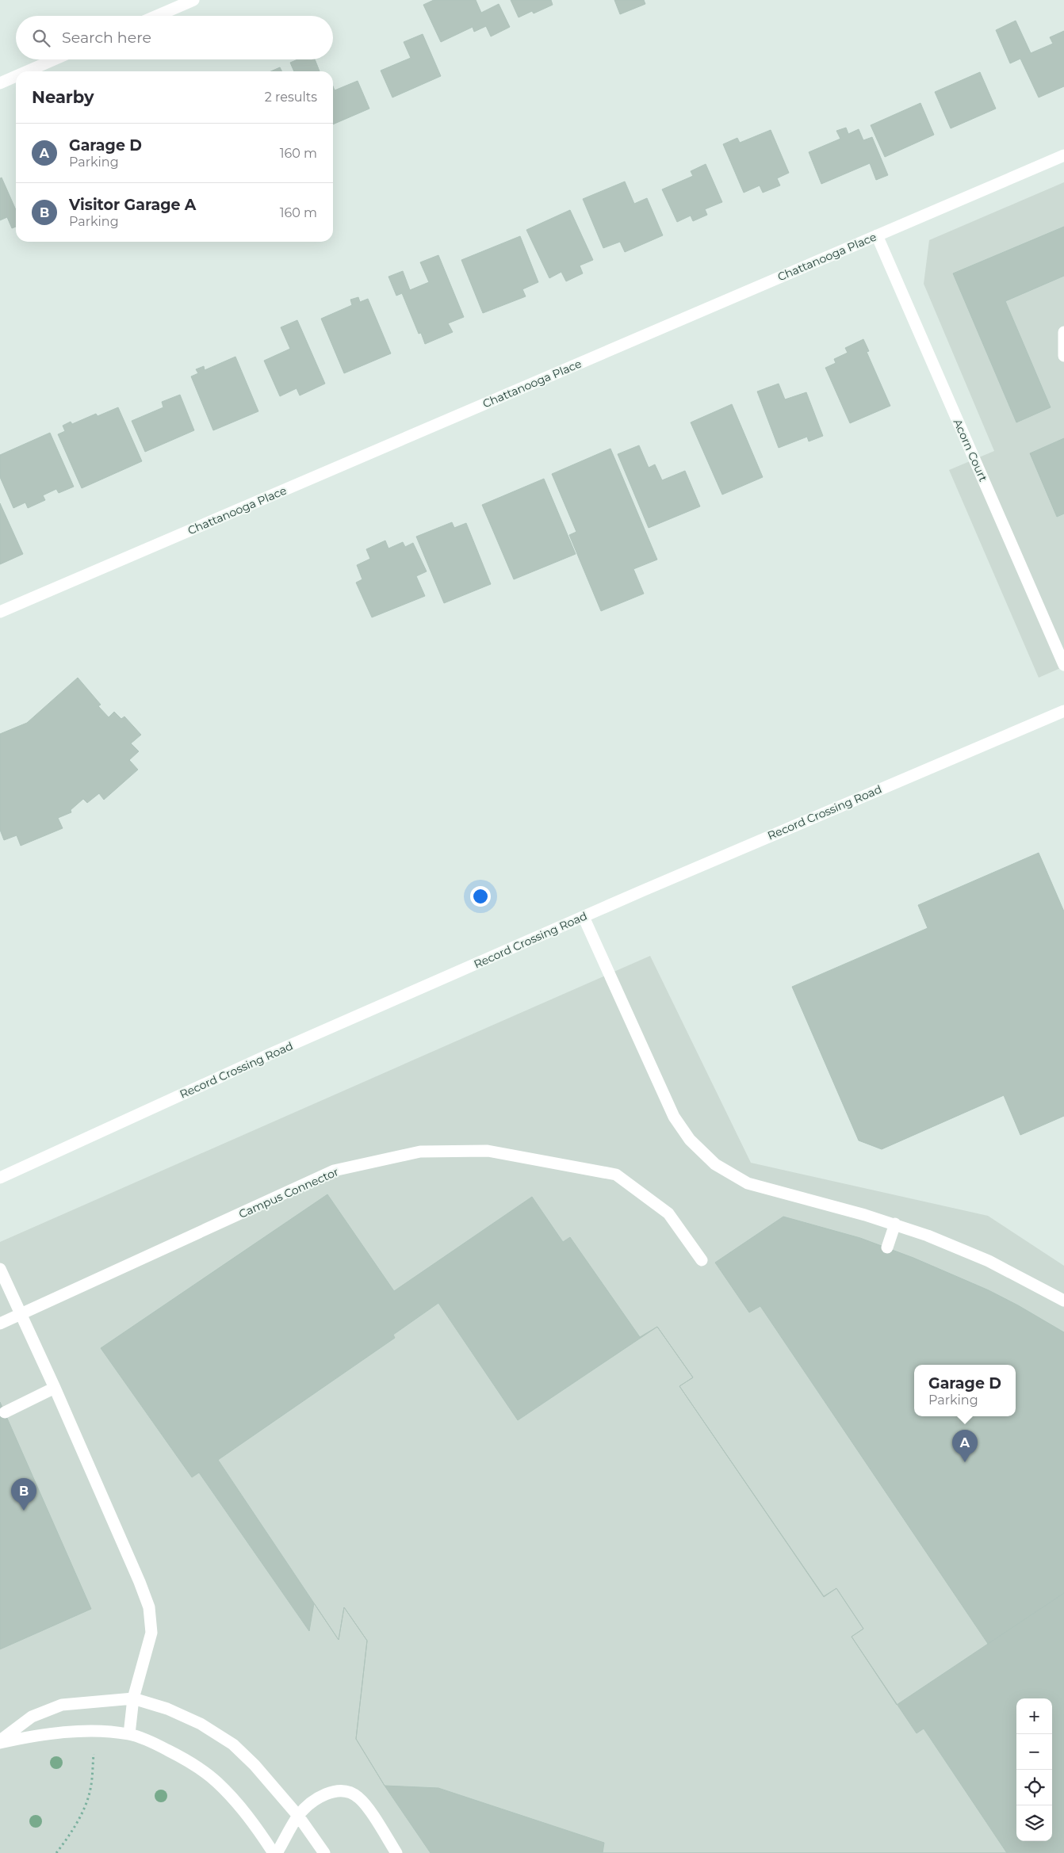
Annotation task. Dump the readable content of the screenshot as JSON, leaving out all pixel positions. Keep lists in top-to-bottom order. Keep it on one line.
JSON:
{"streets":{"street":["Chattanooga Place","Acorn Court","Record Crossing Road","Campus Connector"]},"crossings":[["Chattanooga Place","Acorn Court"]],"page":{"search":"Search here","heading":["Nearby","2 results"],"list":[{"mark":"A","name":"Garage D","note":"Parking","value":"160 m"},{"mark":"B","name":"Visitor Garage A","note":"Parking","value":"160 m"}],"popup":["Garage D","Parking"],"pins":["A","B"],"map_buttons":["+","−"]}}
